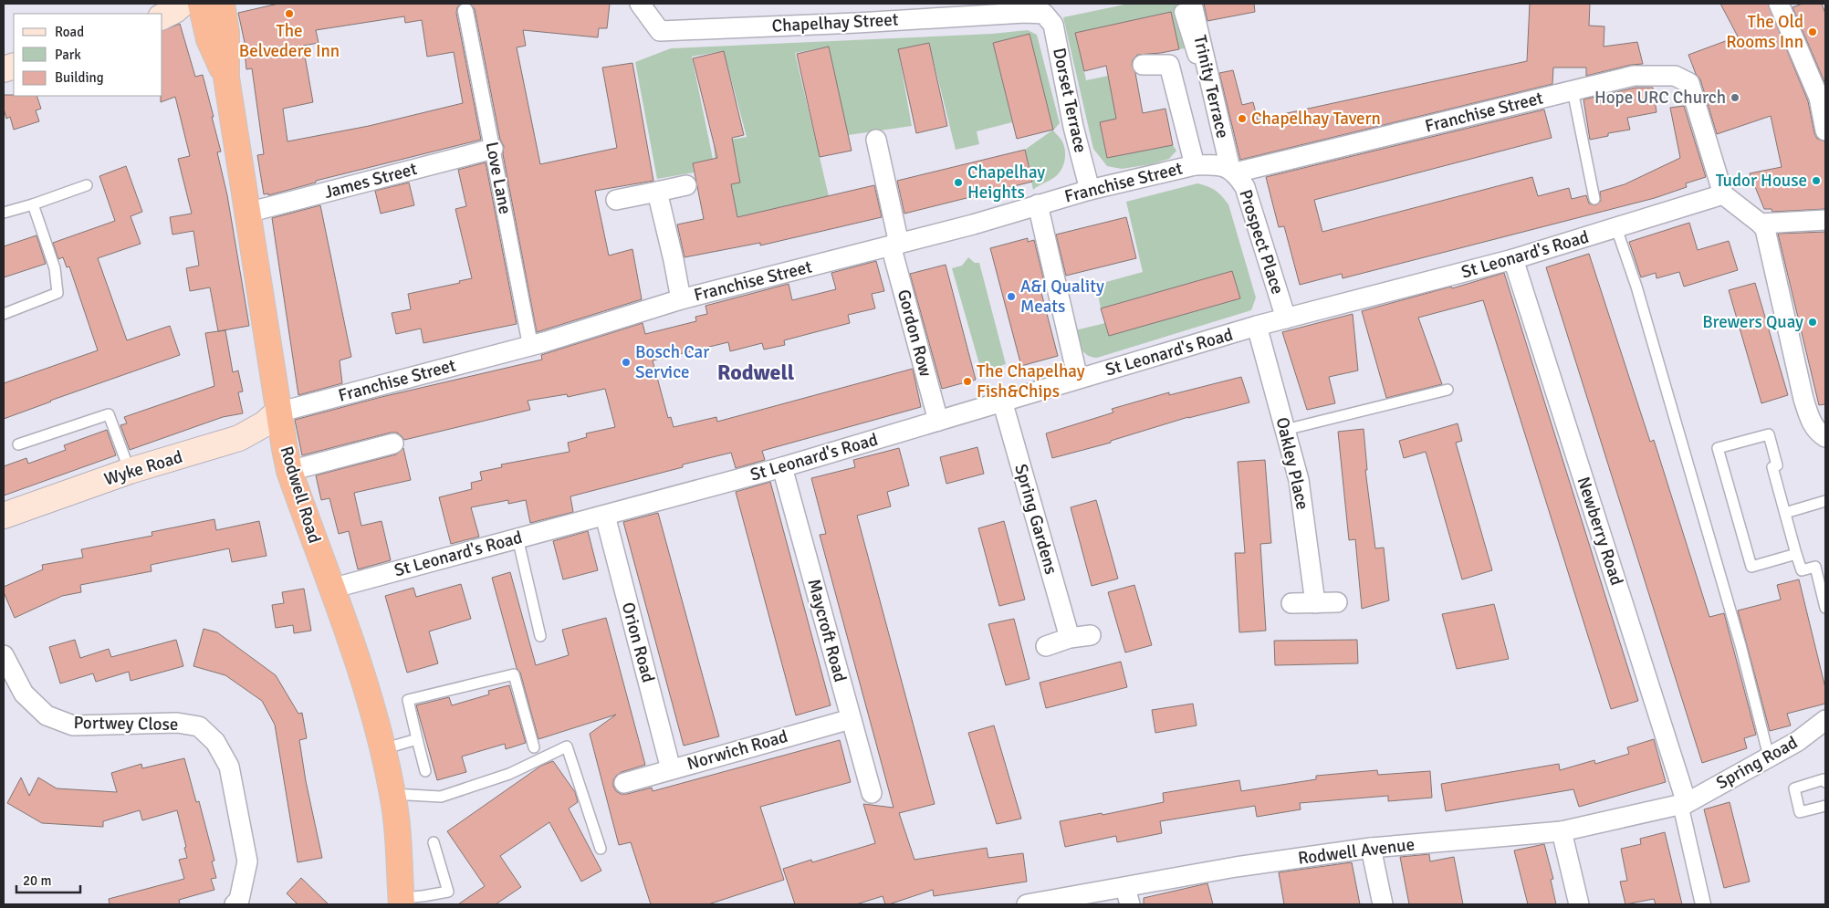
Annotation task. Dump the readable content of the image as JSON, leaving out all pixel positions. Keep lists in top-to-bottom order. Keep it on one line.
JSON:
{"streets":{"highway":["Rodwell Road"],"main road":["Wyke Road"],"street":["Chapelhay Street","Trinity Terrace","Dorset Terrace","Franchise Street","Love Lane","James Street","Prospect Place","St Leonard's Road","Gordon Row","Oakley Place","Spring Gardens","Newberry Road","Maycroft Road","Orion Road","Portwey Close","Norwich Road","Spring Road","Rodwell Avenue"]},"crossings":[["Chapelhay Street","Dorset Terrace"],["Trinity Terrace","Franchise Street"],["Trinity Terrace","Prospect Place"],["Dorset Terrace","Franchise Street"],["Franchise Street","Love Lane"],["Franchise Street","Prospect Place"],["Franchise Street","St Leonard's Road"],["Franchise Street","Gordon Row"],["Franchise Street","Wyke Road"],["Franchise Street","Rodwell Road"],["Love Lane","James Street"],["James Street","Rodwell Road"],["Prospect Place","St Leonard's Road"],["St Leonard's Road","Gordon Row"],["St Leonard's Road","Oakley Place"],["St Leonard's Road","Rodwell Road"],["St Leonard's Road","Spring Gardens"],["St Leonard's Road","Newberry Road"],["St Leonard's Road","Maycroft Road"],["St Leonard's Road","Orion Road"],["Wyke Road","Rodwell Road"],["Newberry Road","Spring Road"],["Newberry Road","Rodwell Avenue"],["Maycroft Road","Norwich Road"],["Orion Road","Norwich Road"],["Spring Road","Rodwell Avenue"]],"districts":["Rodwell"],"places":["The Belvedere Inn","The Old Rooms Inn","Hope URC Church","Chapelhay Tavern","Tudor House","Chapelhay Heights","A&I Quality Meats","Brewers Quay","Bosch Car Service","The Chapelhay Fish&Chips"],"legend":["Road","Park","Building"],"scale_bar":"20 m"}
